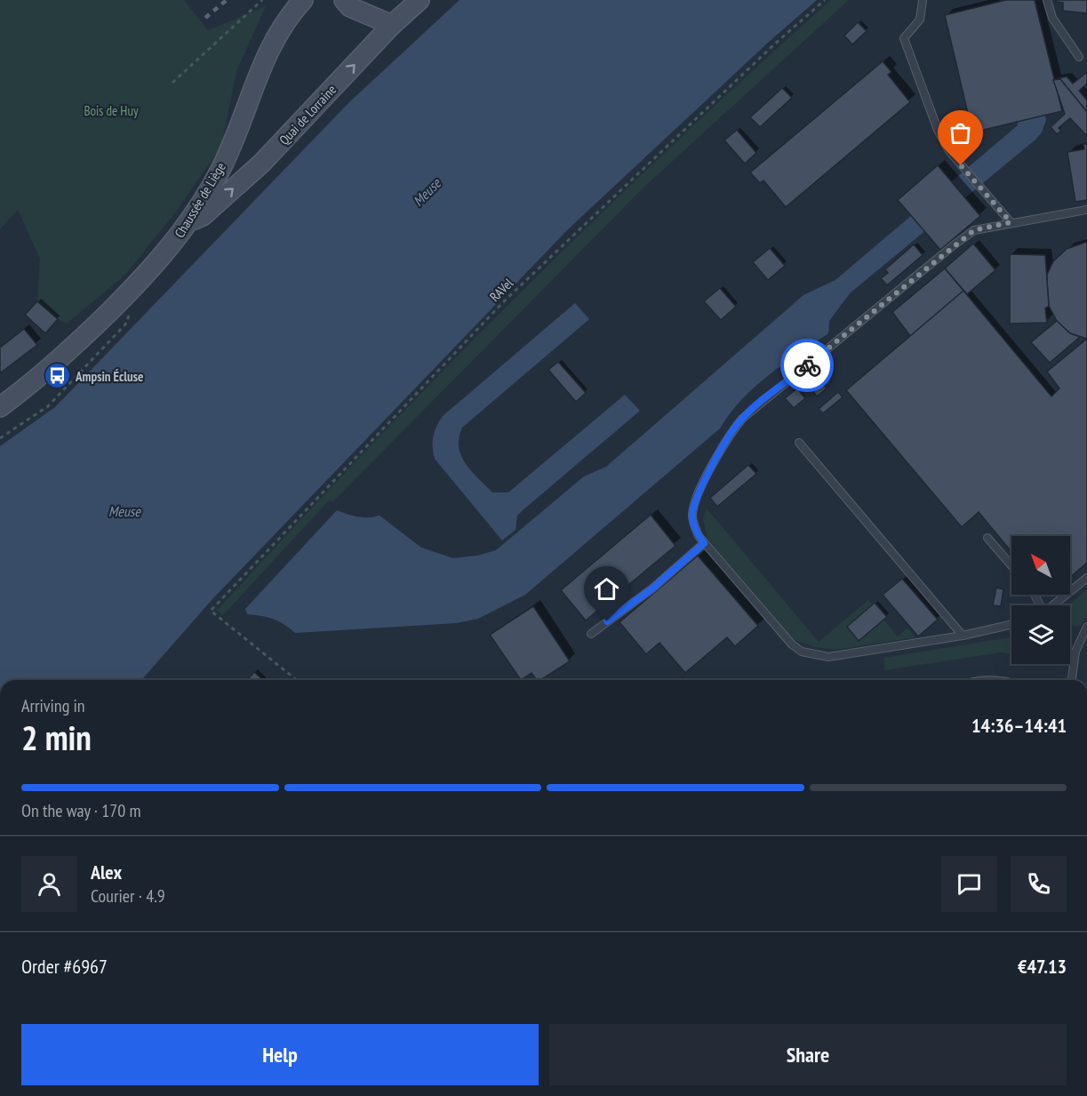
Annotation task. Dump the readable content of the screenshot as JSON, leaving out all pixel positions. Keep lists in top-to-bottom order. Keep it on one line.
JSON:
{"streets":{"main road":["Quai de Lorraine","Chaussée de Liège"],"path":["RAVel"]},"crossings":[["Quai de Lorraine","Chaussée de Liège"]],"one_way":["Quai de Lorraine"],"water":["Meuse"],"parks":["Bois de Huy"],"places":{"bus stop":["Ampsin Écluse"]},"north":"top left","page":{"heading":["2 min","Arriving in","14:36–14:41"],"panel":["Alex","Courier · 4.9","Order #6967","€47.13"],"bar":"On the way · 170 m","buttons":["Help","Share"]}}
